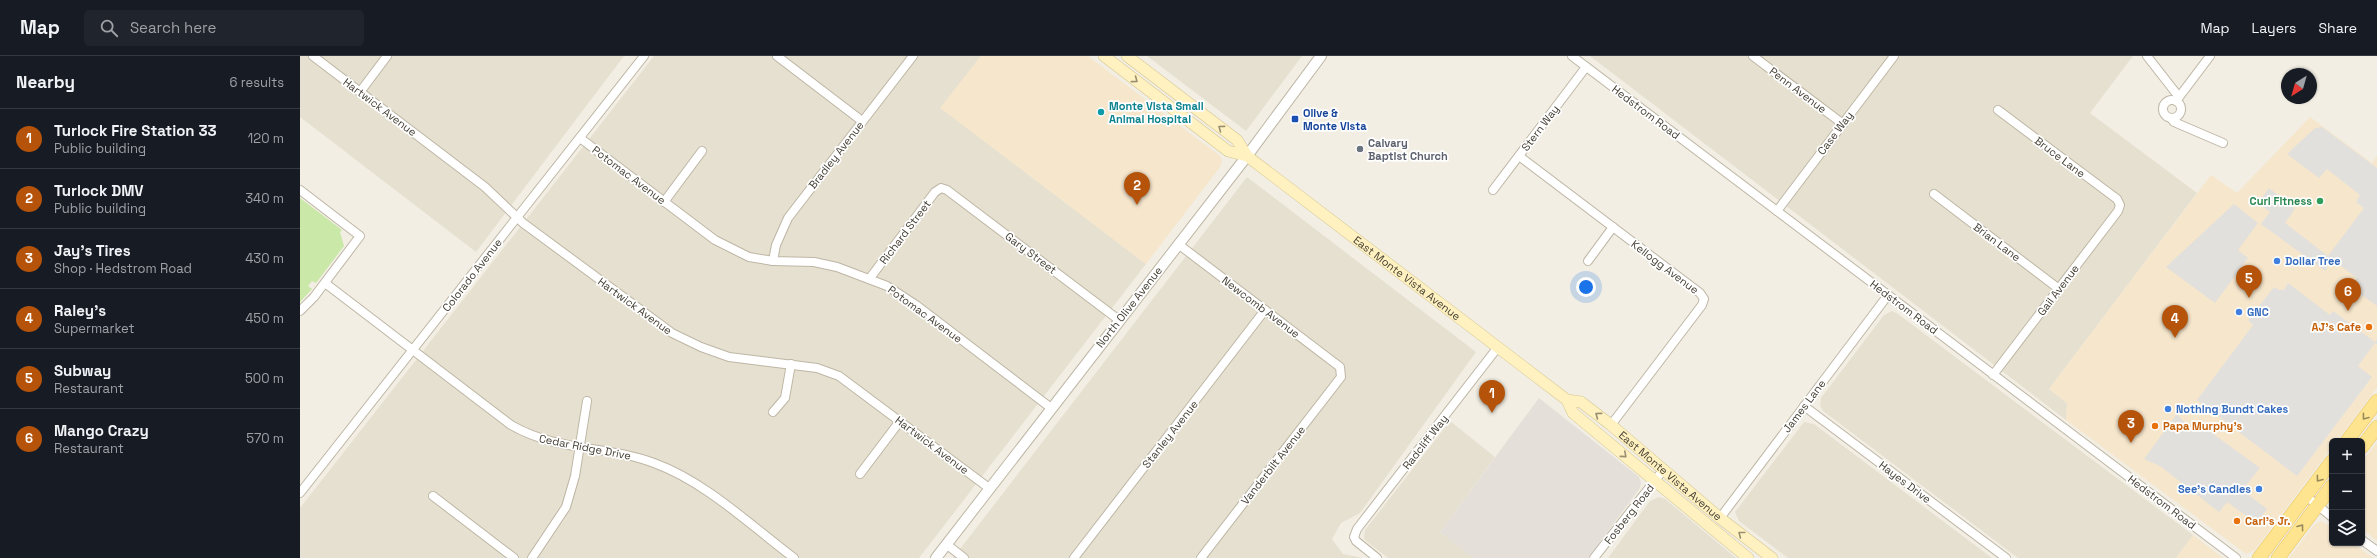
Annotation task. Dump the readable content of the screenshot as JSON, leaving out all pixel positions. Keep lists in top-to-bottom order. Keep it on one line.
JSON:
{"streets":{"main road":["East Monte Vista Avenue"],"street":["Penn Avenue","Hartwick Avenue","Hedstrom Road","Stern Way","Case Way","Bradley Avenue","Bruce Lane","Potomac Avenue","Richard Street","Brian Lane","Gary Street","Kellogg Avenue","Colorado Avenue","Gail Avenue","North Olive Avenue","Newcomb Avenue","James Lane","Stanley Avenue","Radcliff Way","Cedar Ridge Drive","Vanderbilt Avenue","Hayes Drive","Fosberg Road"]},"crossings":[["Penn Avenue","Case Way"],["Hartwick Avenue","Colorado Avenue"],["Hartwick Avenue","North Olive Avenue"],["Hedstrom Road","Stern Way"],["Hedstrom Road","Case Way"],["Hedstrom Road","Gail Avenue"],["Hedstrom Road","James Lane"],["Stern Way","Kellogg Avenue"],["Bradley Avenue","Potomac Avenue"],["Bruce Lane","Gail Avenue"],["Potomac Avenue","Richard Street"],["Potomac Avenue","Colorado Avenue"],["Potomac Avenue","North Olive Avenue"],["Richard Street","Gary Street"],["Brian Lane","Gail Avenue"],["Gary Street","North Olive Avenue"],["Kellogg Avenue","East Monte Vista Avenue"],["Colorado Avenue","Cedar Ridge Drive"],["East Monte Vista Avenue","North Olive Avenue"],["East Monte Vista Avenue","James Lane"],["East Monte Vista Avenue","Radcliff Way"],["East Monte Vista Avenue","Fosberg Road"],["North Olive Avenue","Newcomb Avenue"],["Newcomb Avenue","Stanley Avenue"],["Newcomb Avenue","Vanderbilt Avenue"],["James Lane","Hayes Drive"]],"places":{"other":["Monte Vista Small Animal Hospital","Calvary Baptist Church","Curl Fitness","Dollar Tree","GNC","AJ's Cafe","Nothing Bundt Cakes","Papa Murphy's","See's Candies","Carl's Jr."],"transit":["Olive & Monte Vista"]},"north":"bottom left","page":{"header":"Map","search":"Search here","nav":["Map","Layers","Share"],"heading":["Nearby","6 results"],"list":[{"mark":"1","name":"Turlock Fire Station 33","note":"Public building","value":"120 m"},{"mark":"2","name":"Turlock DMV","note":"Public building","value":"340 m"},{"mark":"3","name":"Jay's Tires","note":"Shop · Hedstrom Road","value":"430 m"},{"mark":"4","name":"Raley's","note":"Supermarket","value":"450 m"},{"mark":"5","name":"Subway","note":"Restaurant","value":"500 m"},{"mark":"6","name":"Mango Crazy","note":"Restaurant","value":"570 m"}],"pins":["2","5","6","4","1","3"],"map_buttons":["+","−"]}}
